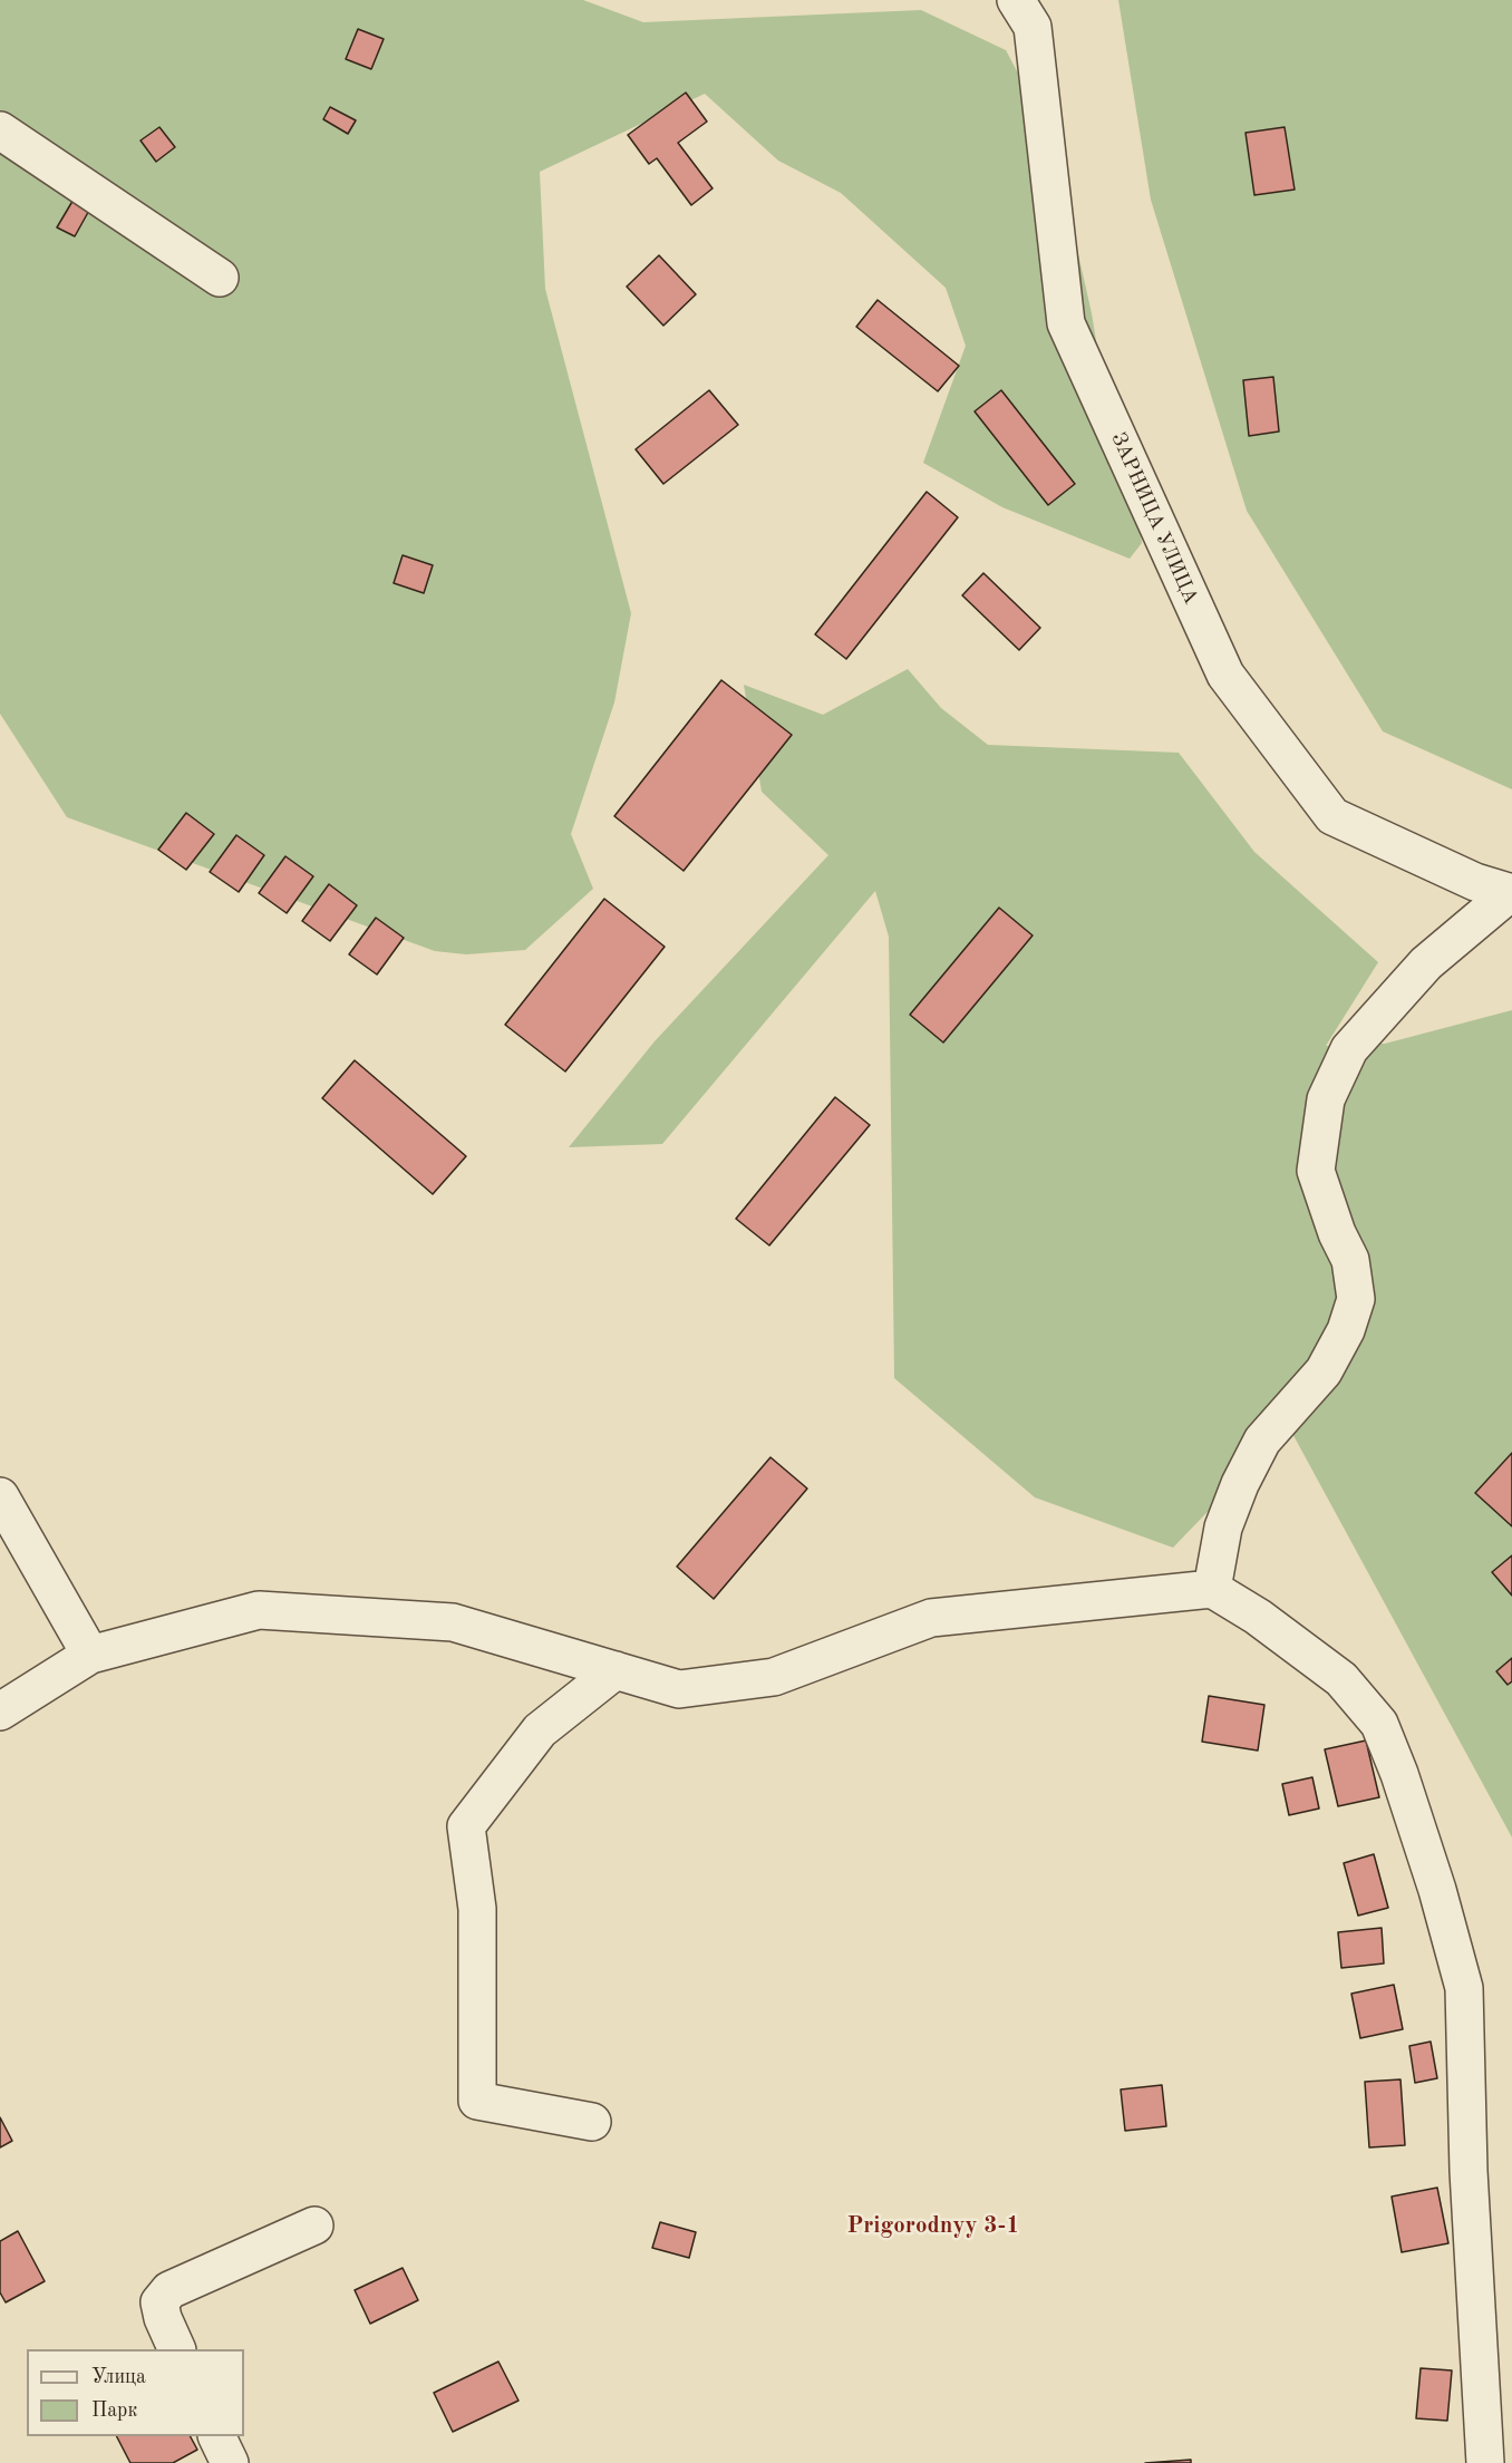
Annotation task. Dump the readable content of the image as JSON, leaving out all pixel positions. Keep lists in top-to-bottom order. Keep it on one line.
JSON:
{"streets":{"street":["ЗАРНИЦА УЛИЦА"]},"districts":["Prigorodnyy 3-1"],"legend":["Улица","Парк"]}
